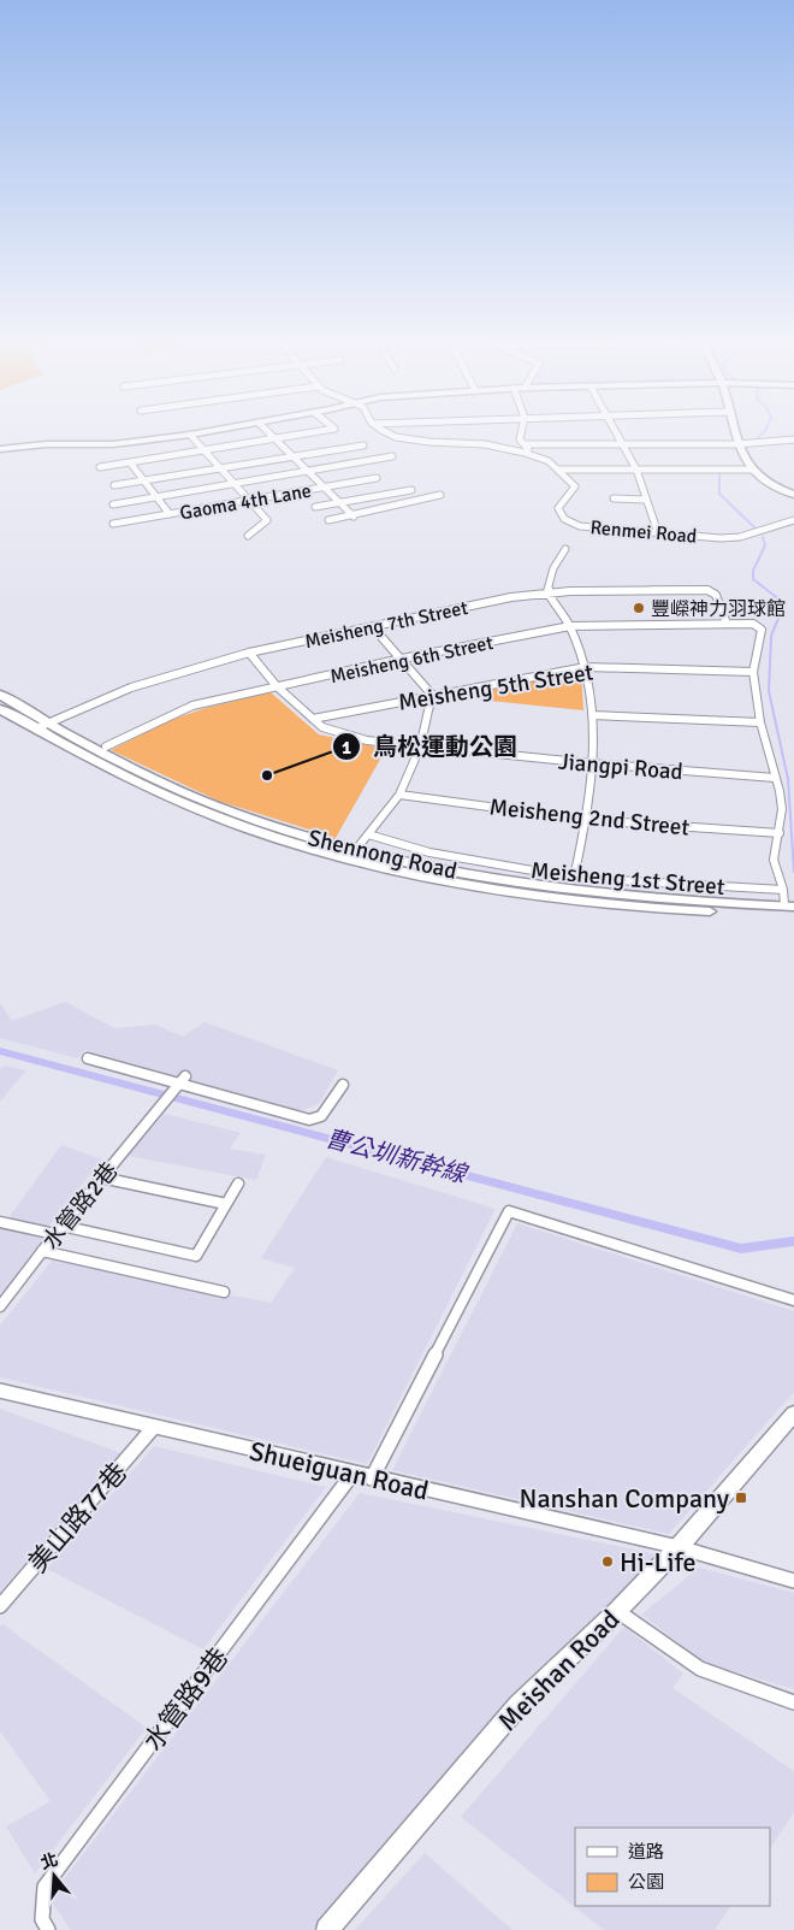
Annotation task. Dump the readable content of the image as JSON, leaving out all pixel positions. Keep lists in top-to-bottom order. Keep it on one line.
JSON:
{"streets":{"street":["Gaoma 4th Lane","Renmei Road","Meisheng 7th Street","Meisheng 6th Street","Meisheng 5th Street","Jiangpi Road","Meisheng 2nd Street","Shennong Road","Meisheng 1st Street","水管路2巷","Shueiguan Road","美山路77巷","Meishan Road","水管路9巷"]},"crossings":[["Meisheng 7th Street","Meisheng 6th Street"],["Meisheng 7th Street","Jiangpi Road"],["Meisheng 7th Street","Shennong Road"],["Meisheng 6th Street","Meisheng 5th Street"],["Meisheng 6th Street","Jiangpi Road"],["Meisheng 5th Street","Jiangpi Road"],["Shueiguan Road","美山路77巷"],["Shueiguan Road","Meishan Road"],["Shueiguan Road","水管路9巷"]],"water":["曹公圳新幹線"],"places":{"other":["豐嶸神力羽球館","鳥松運動公園","Hi-Life"],"transit":["Nanshan Company"]},"legend":["道路","公園"],"north":"top"}
